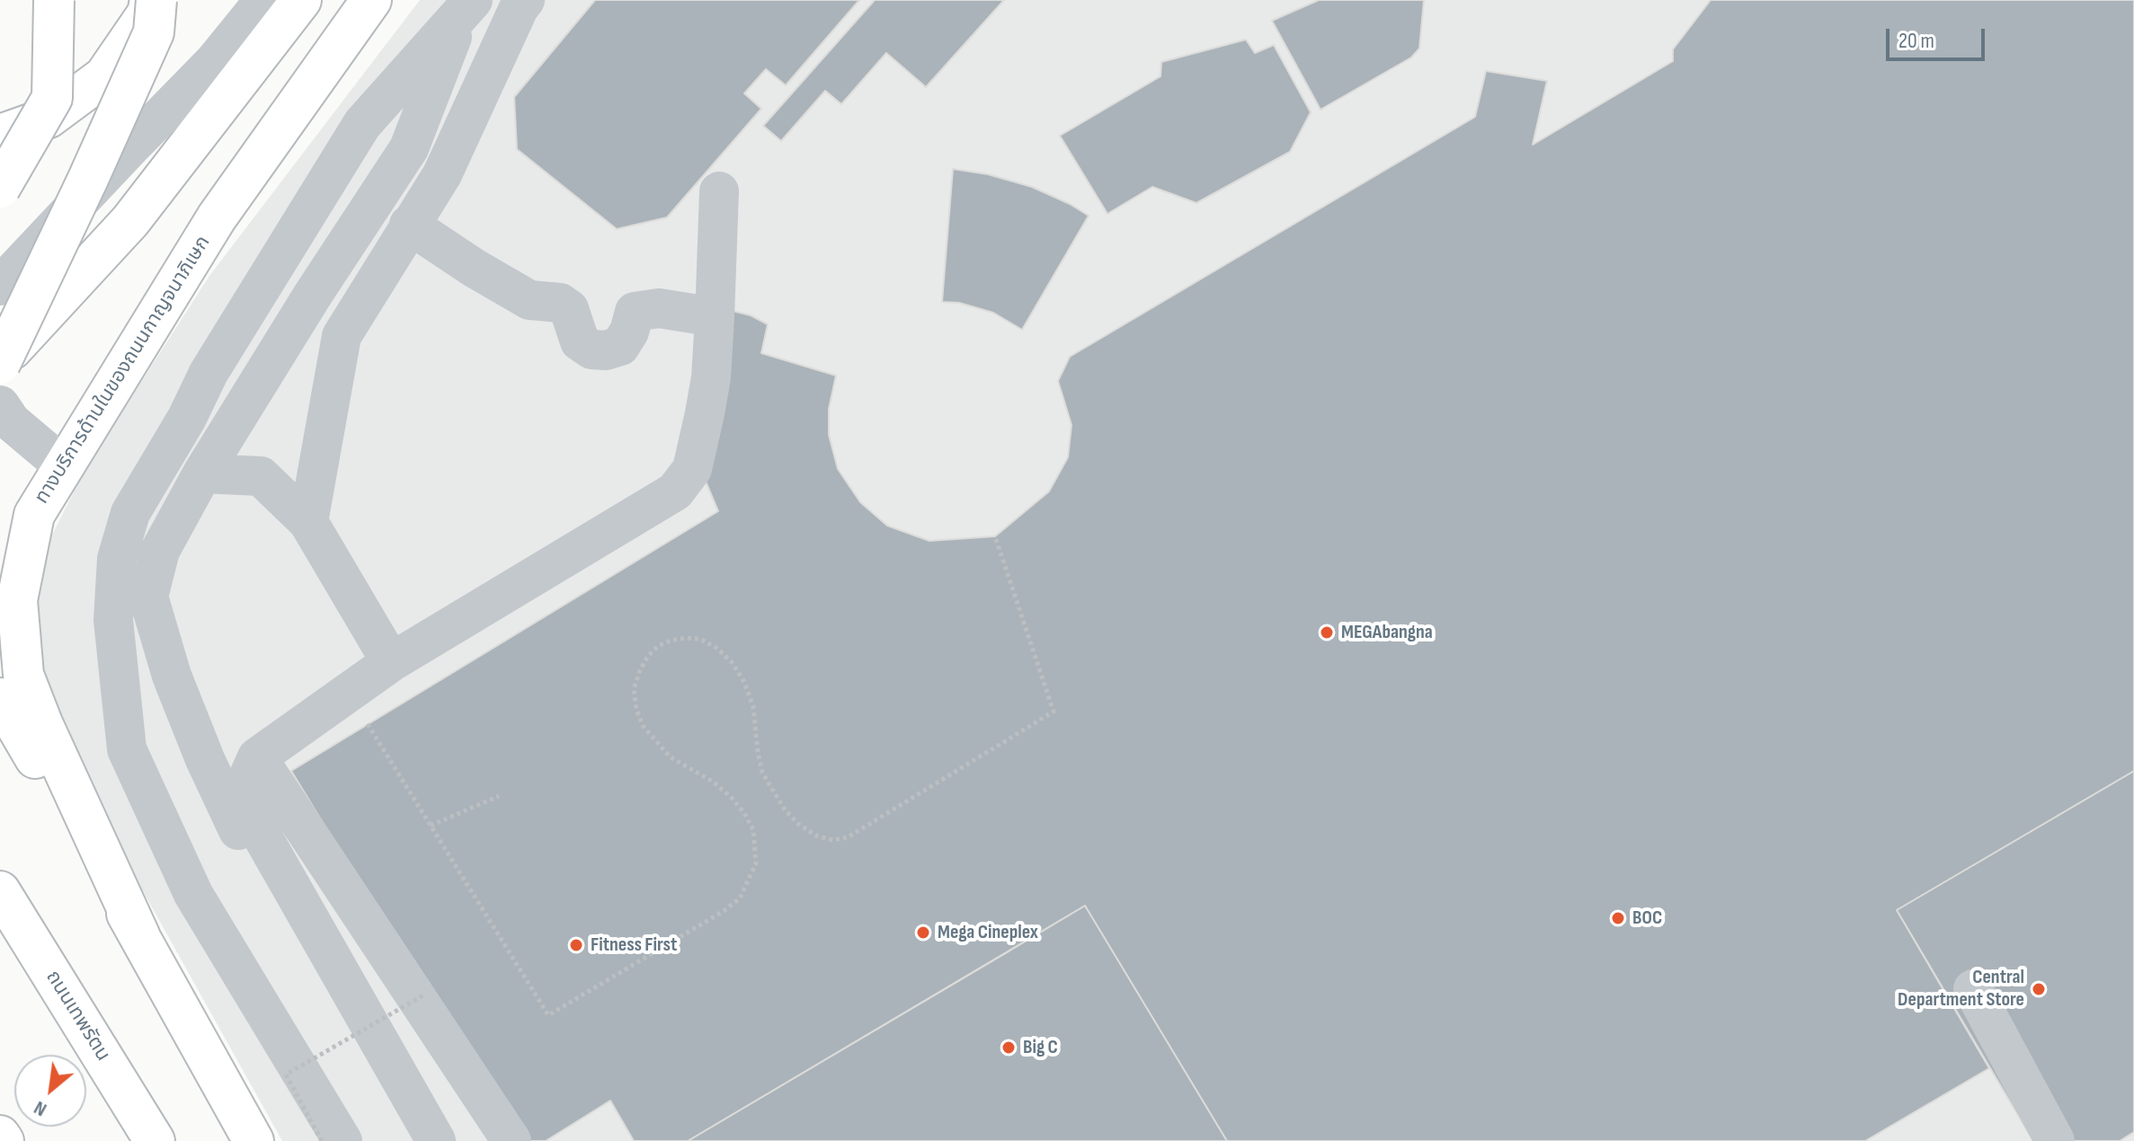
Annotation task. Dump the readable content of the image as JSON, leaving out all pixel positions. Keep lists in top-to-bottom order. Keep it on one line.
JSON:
{"streets":{"main road":["ทางบริการด้านในของถนนกาญจนาภิเษก","ถนนเทพรัตน"]},"places":["MEGAbangna","BOC","Mega Cineplex","Fitness First","Central Department Store","Big C"],"scale_bar":"20 m","north":"bottom left"}
